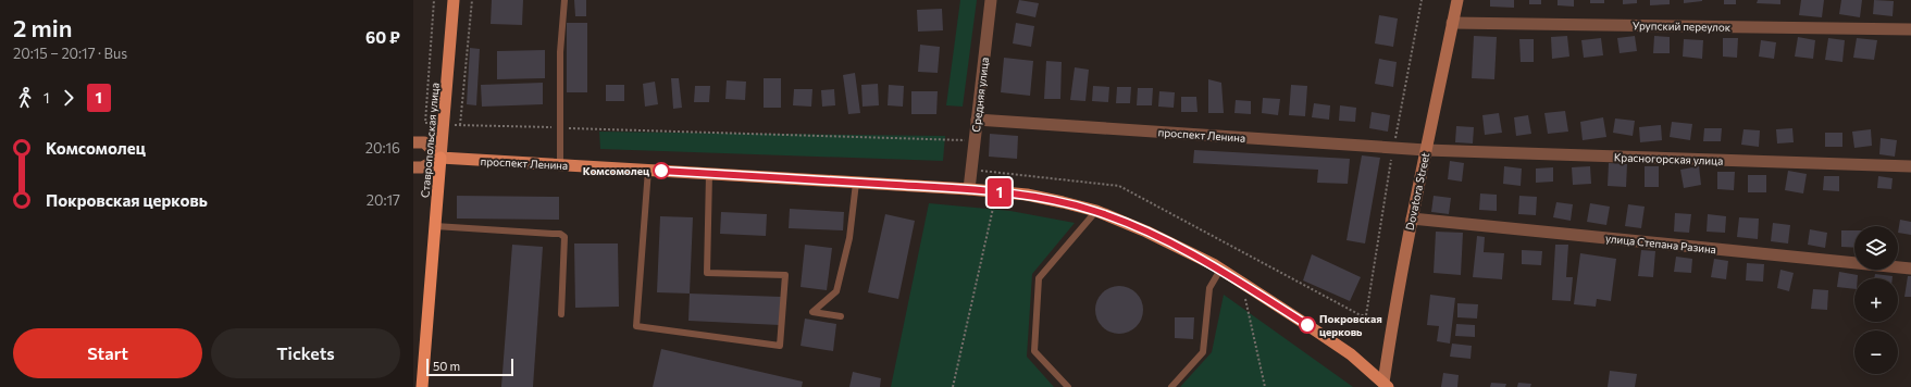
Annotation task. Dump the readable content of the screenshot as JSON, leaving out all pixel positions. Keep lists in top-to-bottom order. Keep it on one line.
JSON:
{"streets":{"highway":["Ставропольская улица"],"main road":["проспект Ленина","Dovatora Street"],"street":["Урупский переулок","Средняя улица","Красногорская улица","улица Степана Разина"]},"crossings":[["Урупский переулок","Dovatora Street"],["Средняя улица","проспект Ленина"],["проспект Ленина","Ставропольская улица"],["проспект Ленина","Красногорская улица"],["проспект Ленина","Dovatora Street"],["Красногорская улица","Dovatora Street"],["Dovatora Street","улица Степана Разина"]],"places":["Комсомолец","Покровская церковь"],"lines":["bus line 1"],"scale_bar":"50 m","page":{"heading":["2 min","20:15 – 20:17 · Bus","60 ₽"],"on_map":"1","legs":["1","1"],"list":[{"name":"Комсомолец","value":"20:16"},{"name":"Покровская церковь","value":"20:17"}],"map_buttons":["+","−"],"buttons":["Start","Tickets"],"scale":"50 m"}}
